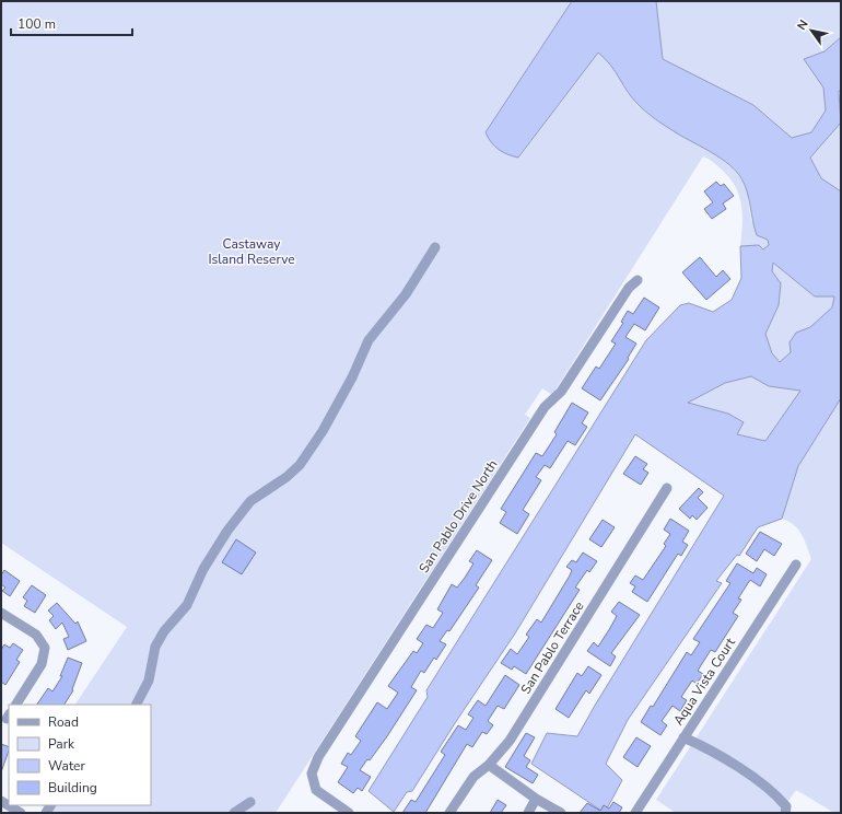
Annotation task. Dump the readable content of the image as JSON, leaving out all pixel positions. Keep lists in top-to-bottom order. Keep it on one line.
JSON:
{"streets":{"street":["San Pablo Drive North","San Pablo Terrace","Aqua Vista Court"]},"parks":["Castaway Island Reserve"],"legend":["Road","Park","Water","Building"],"scale_bar":"100 m","north":"top left"}
